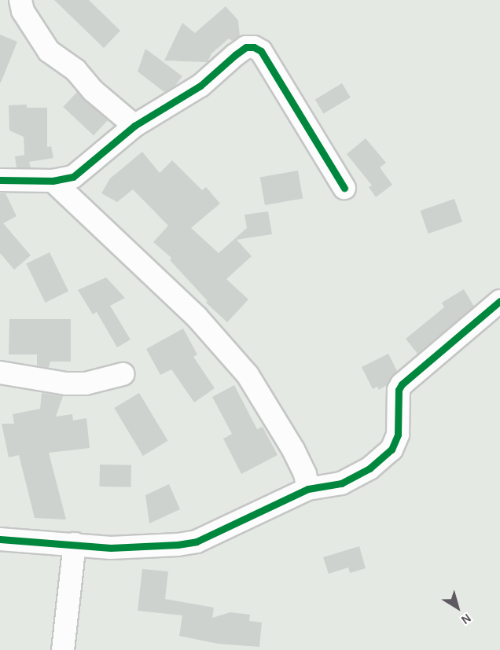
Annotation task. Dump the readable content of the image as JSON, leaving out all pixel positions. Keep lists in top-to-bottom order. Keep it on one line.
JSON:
{"north":"bottom right"}
